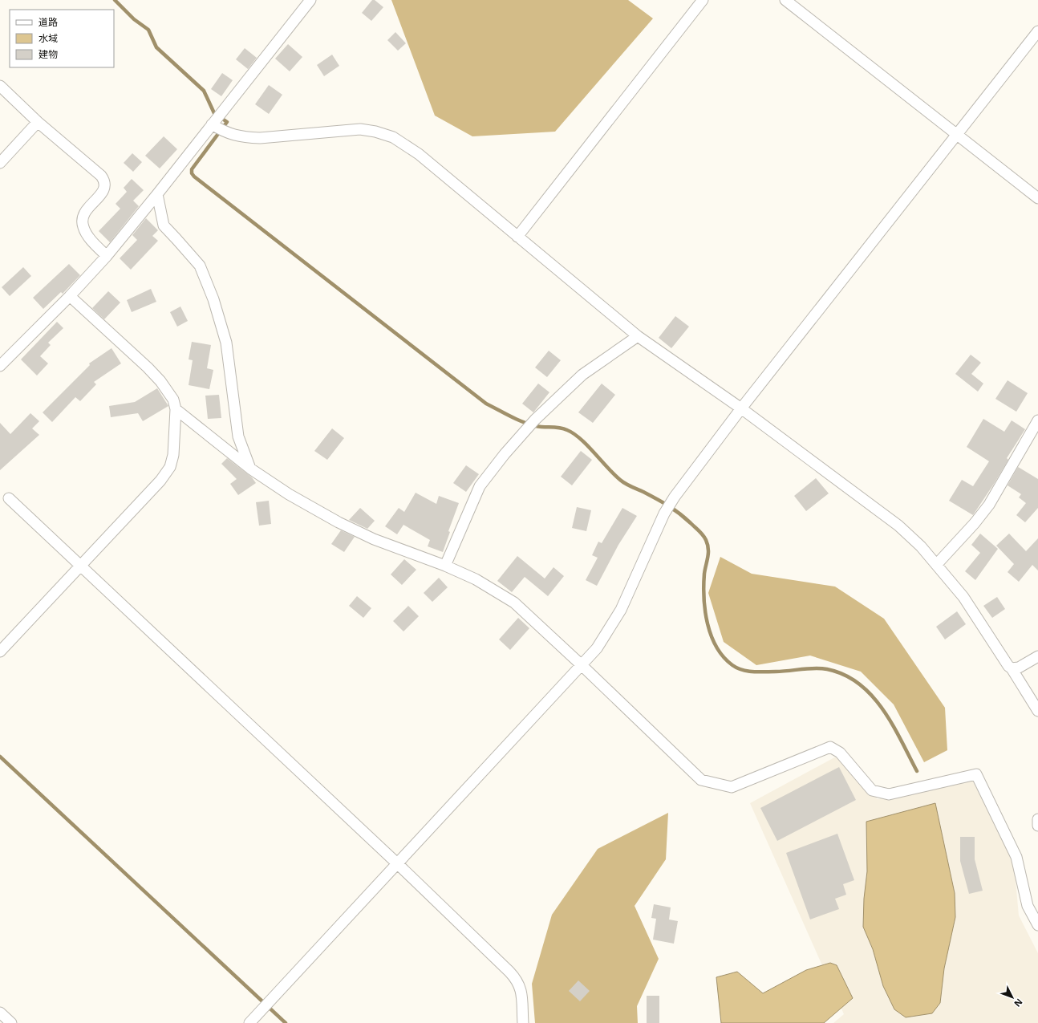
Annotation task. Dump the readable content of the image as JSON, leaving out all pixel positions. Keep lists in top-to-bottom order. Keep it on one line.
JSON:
{"legend":["道路","水域","建物"],"north":"bottom right"}
